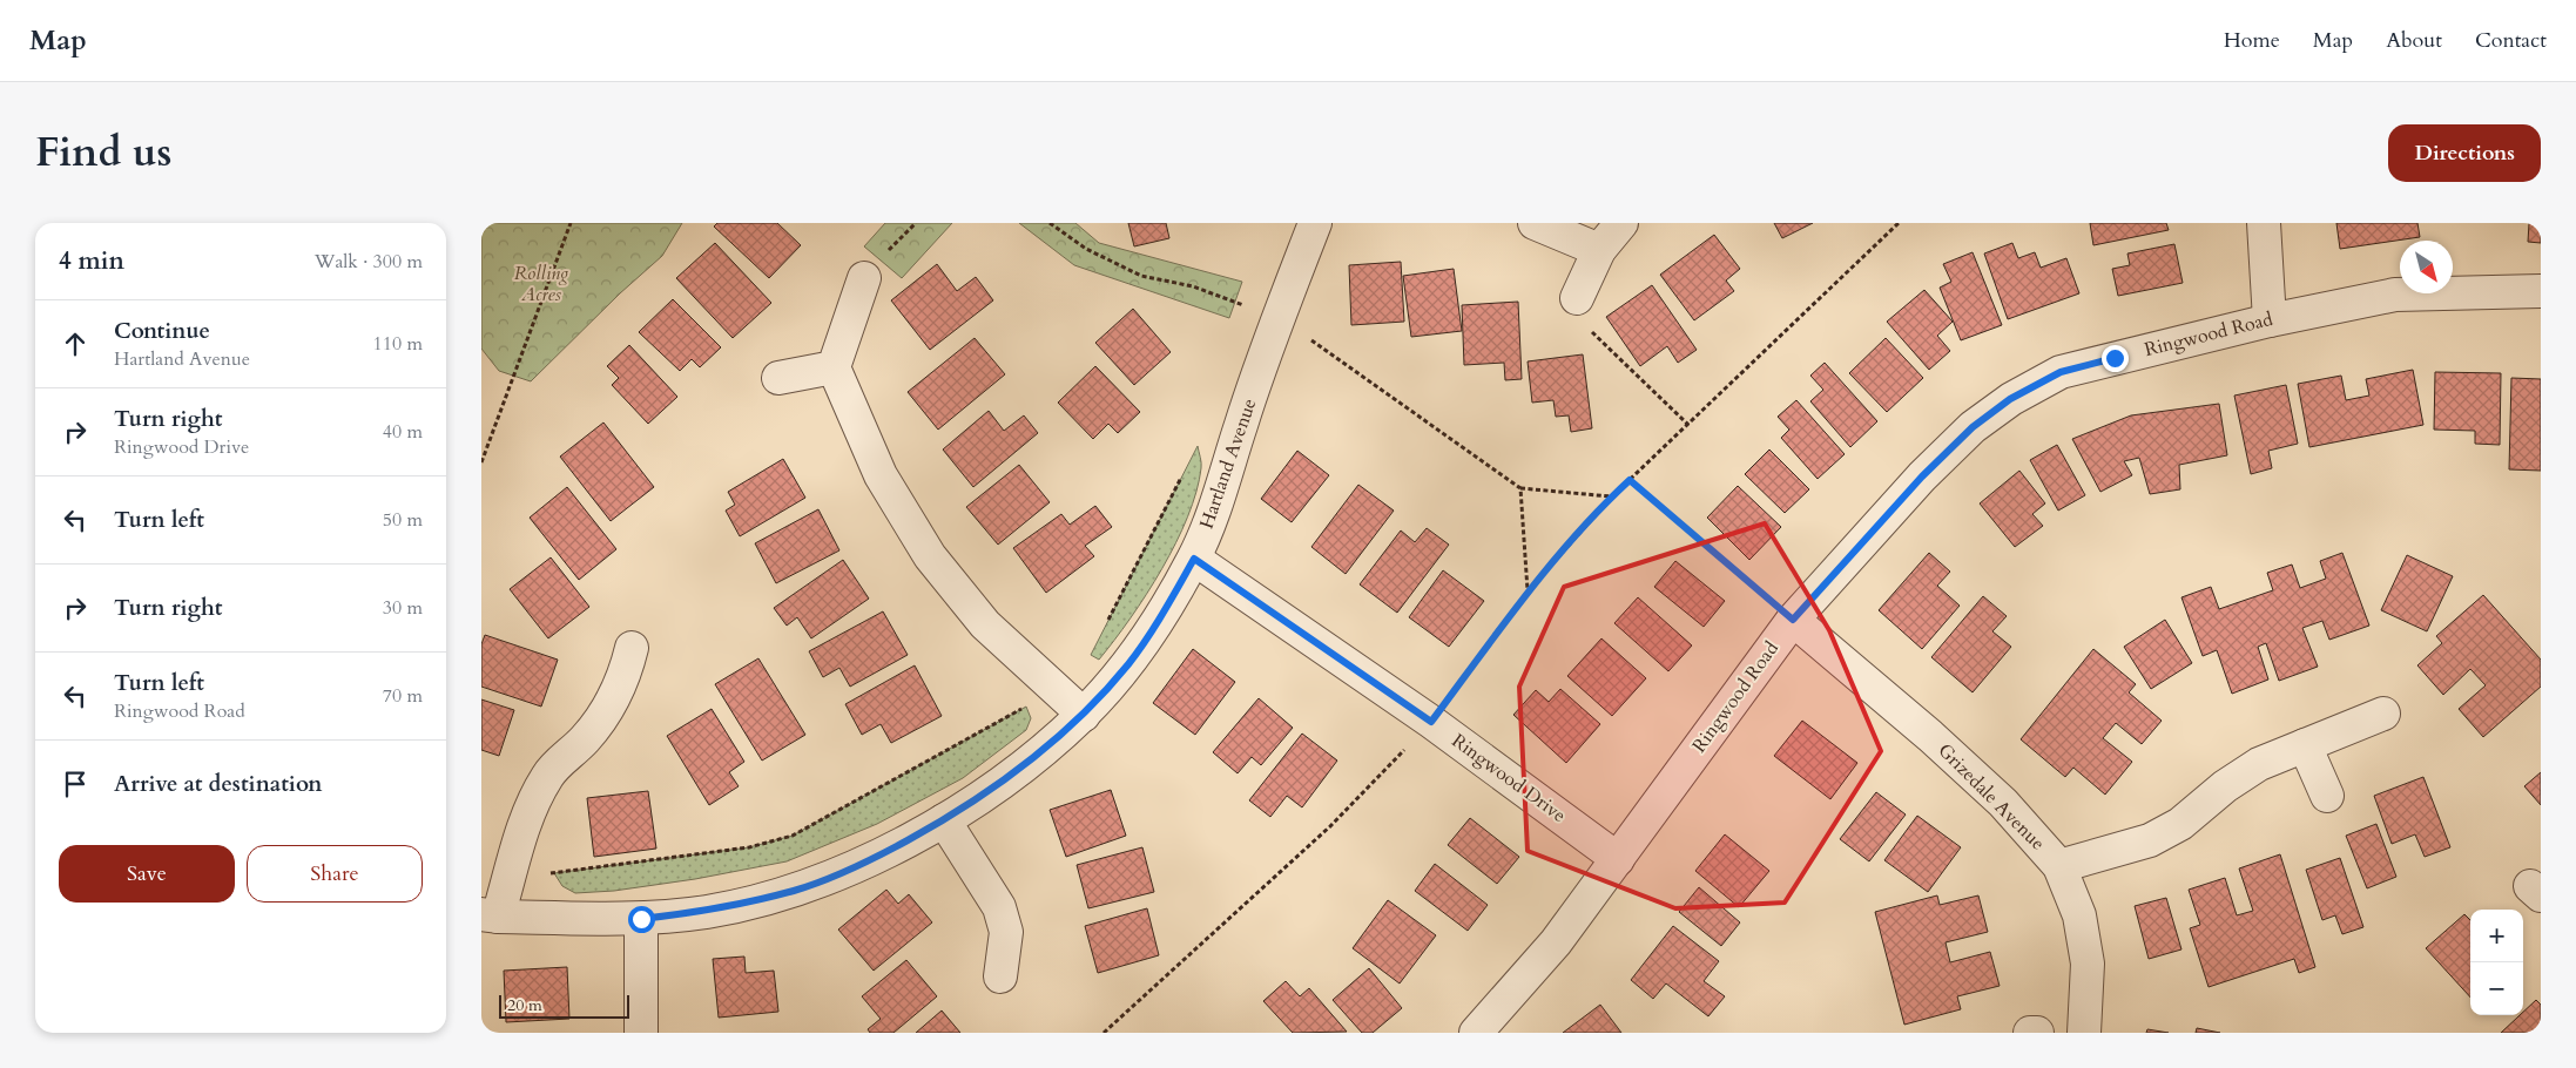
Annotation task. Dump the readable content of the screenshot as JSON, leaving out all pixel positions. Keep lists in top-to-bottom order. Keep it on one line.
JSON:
{"streets":{"street":["Ringwood Road","Hartland Avenue","Ringwood Drive","Grizedale Avenue"]},"crossings":[["Ringwood Road","Ringwood Drive"],["Ringwood Road","Grizedale Avenue"],["Hartland Avenue","Ringwood Drive"]],"parks":["Rolling Acres"],"scale_bar":"20 m","north":"bottom right","page":{"header":"Map","nav":["Home","Map","About","Contact"],"title":"Find us","buttons":["Directions",["Save","Share"]],"heading":["4 min","Walk · 300 m"],"list":[["Continue","Hartland Avenue","110 m"],["Turn right","Ringwood Drive","40 m"],["Turn left","50 m"],["Turn right","30 m"],["Turn left","Ringwood Road","70 m"],"Arrive at destination"],"map_buttons":["+","−"],"scale":"20 m"}}
